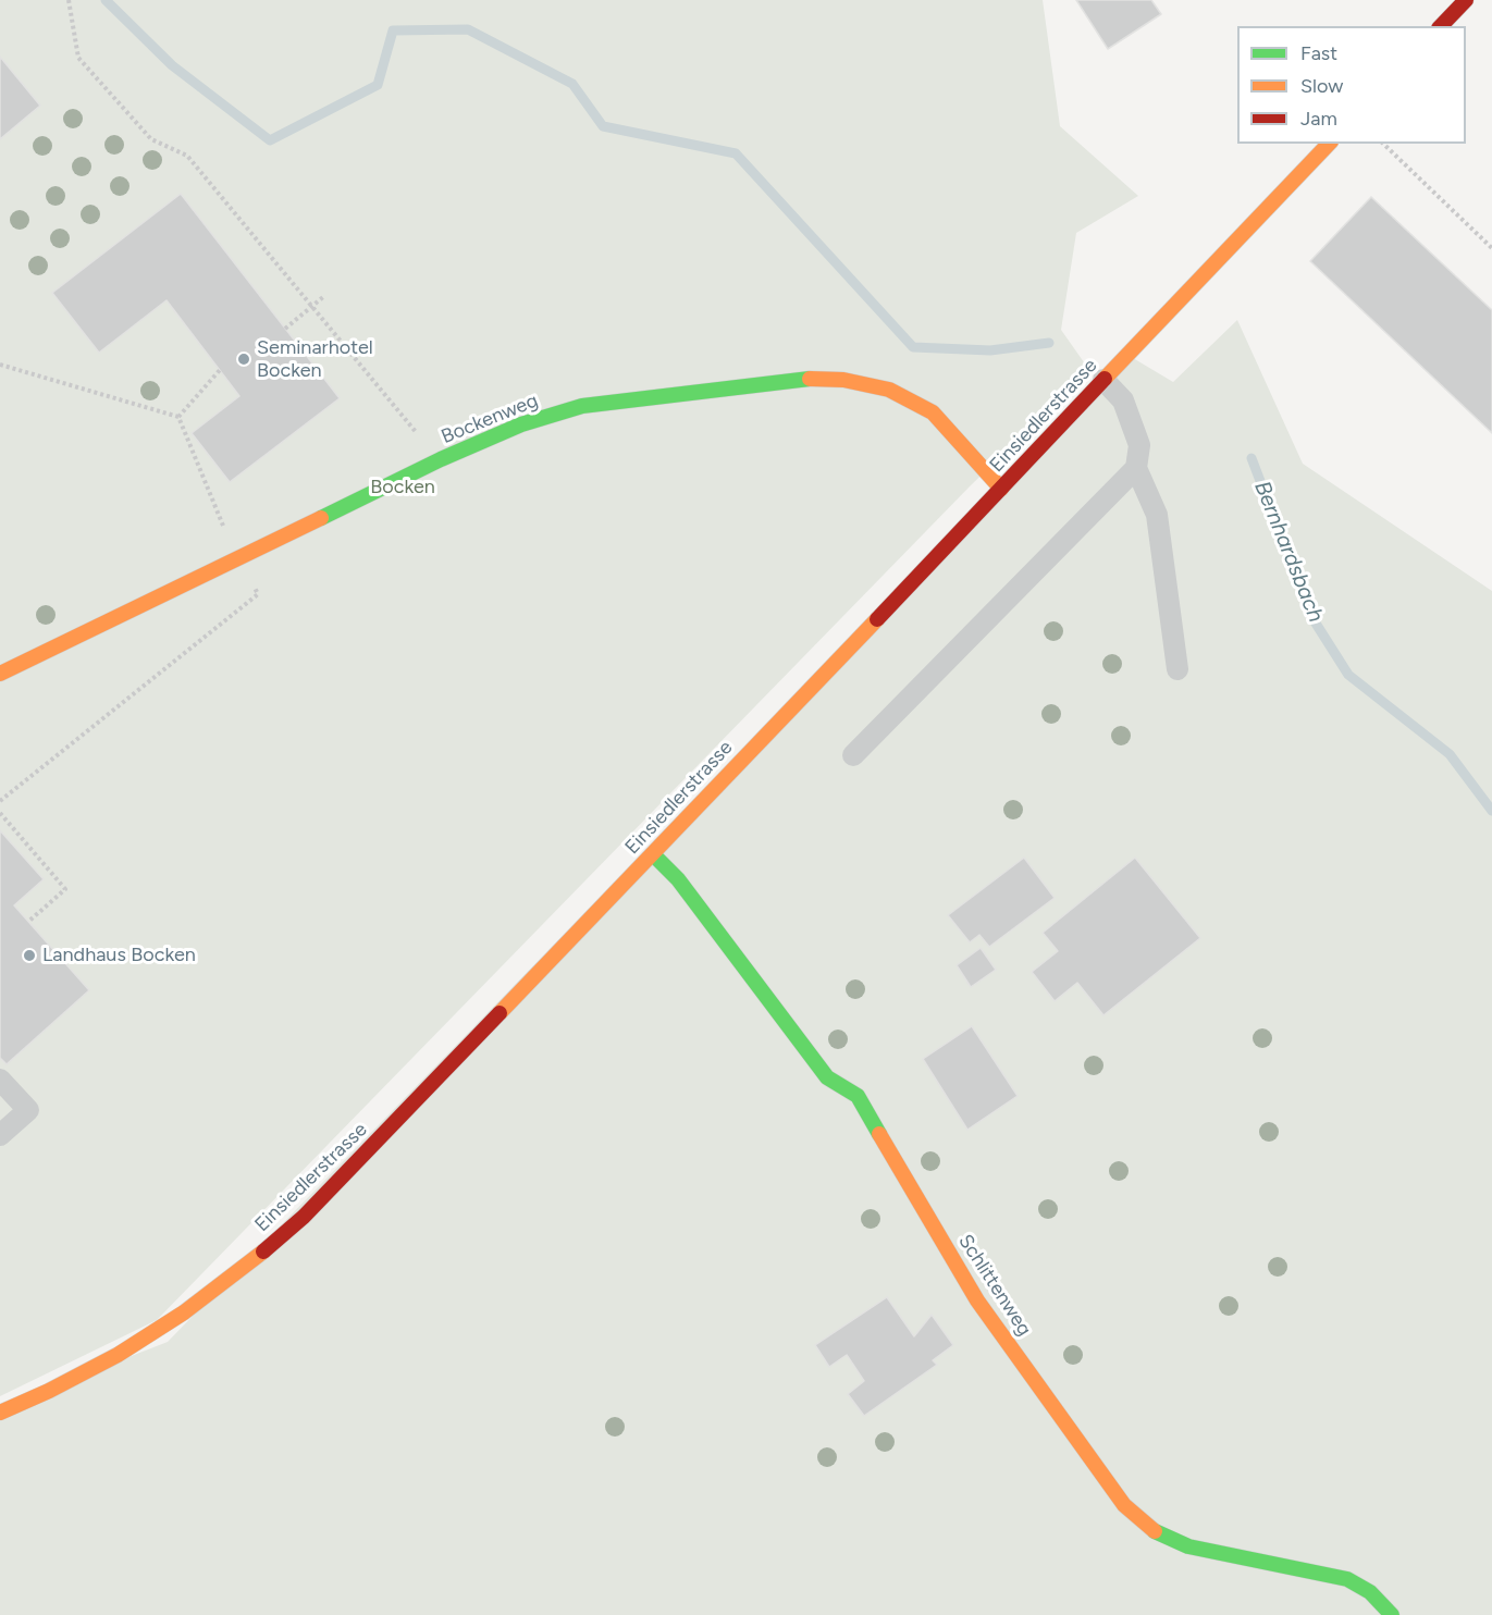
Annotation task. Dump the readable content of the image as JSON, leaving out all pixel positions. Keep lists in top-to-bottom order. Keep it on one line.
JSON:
{"streets":{"street":["Einsiedlerstrasse","Bockenweg","Schlittenweg"]},"crossings":[["Einsiedlerstrasse","Bockenweg"],["Einsiedlerstrasse","Schlittenweg"]],"water":["Bernhardsbach"],"parks":["Bocken"],"places":["Seminarhotel Bocken","Landhaus Bocken"],"legend":["Fast","Slow","Jam"]}
